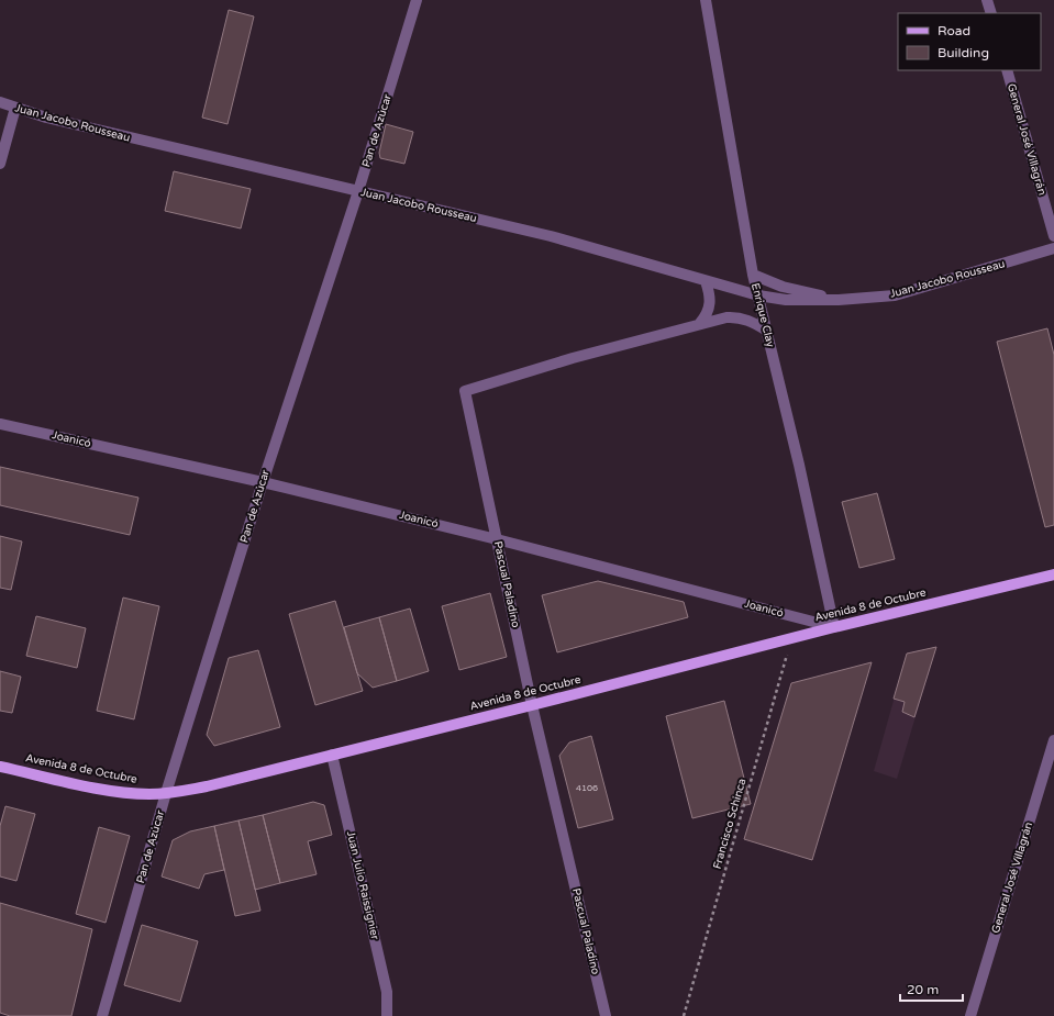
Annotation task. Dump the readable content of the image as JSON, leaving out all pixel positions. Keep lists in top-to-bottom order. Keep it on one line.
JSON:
{"streets":{"main road":["Avenida 8 de Octubre"],"street":["Juan Jacobo Rousseau","Pan de Azúcar","General José Villagrán","Enrique Clay","Joanicó","Pascual Paladino","Juan Julio Raissignier"],"path":["Francisco Schinca"]},"crossings":[["Juan Jacobo Rousseau","Pan de Azúcar"],["Juan Jacobo Rousseau","Enrique Clay"],["Pan de Azúcar","Joanicó"],["Pan de Azúcar","Avenida 8 de Octubre"],["Enrique Clay","Joanicó"],["Enrique Clay","Pascual Paladino"],["Enrique Clay","Avenida 8 de Octubre"],["Joanicó","Pascual Paladino"],["Joanicó","Avenida 8 de Octubre"],["Pascual Paladino","Avenida 8 de Octubre"],["Avenida 8 de Octubre","Francisco Schinca"],["Avenida 8 de Octubre","Juan Julio Raissignier"]],"house_numbers":["4106"],"legend":["Road","Building"],"scale_bar":"20 m"}
